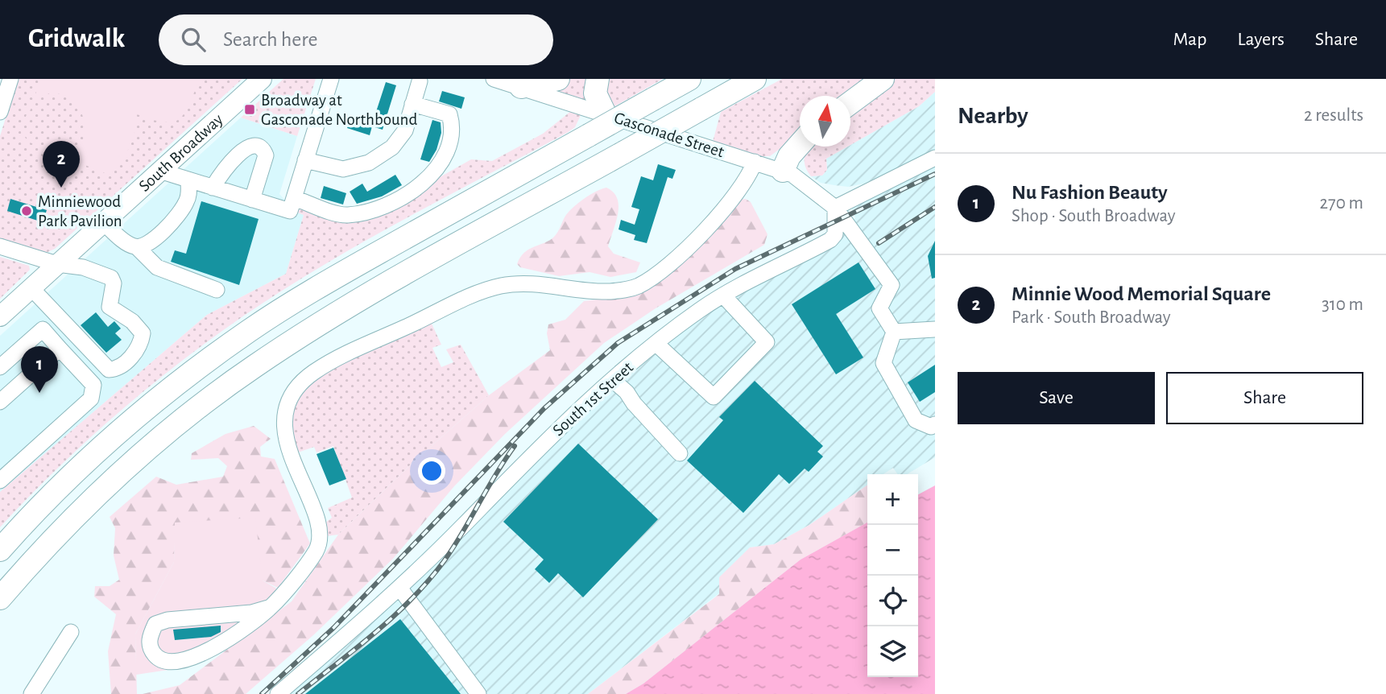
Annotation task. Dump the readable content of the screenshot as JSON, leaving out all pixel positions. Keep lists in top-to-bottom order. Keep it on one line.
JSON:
{"streets":{"main road":["South Broadway"],"street":["Gasconade Street","South 1st Street"]},"crossings":[["Gasconade Street","South 1st Street"]],"places":{"transit":["Broadway at Gasconade Northbound"],"other":["Minniewood Park Pavilion"]},"north":"top","page":{"header":"Gridwalk","search":"Search here","nav":["Map","Layers","Share"],"heading":["Nearby","2 results"],"pins":["2","1"],"list":[{"mark":"1","name":"Nu Fashion Beauty","note":"Shop · South Broadway","value":"270 m"},{"mark":"2","name":"Minnie Wood Memorial Square","note":"Park · South Broadway","value":"310 m"}],"buttons":["Save","Share"],"map_buttons":["+","−"]}}
